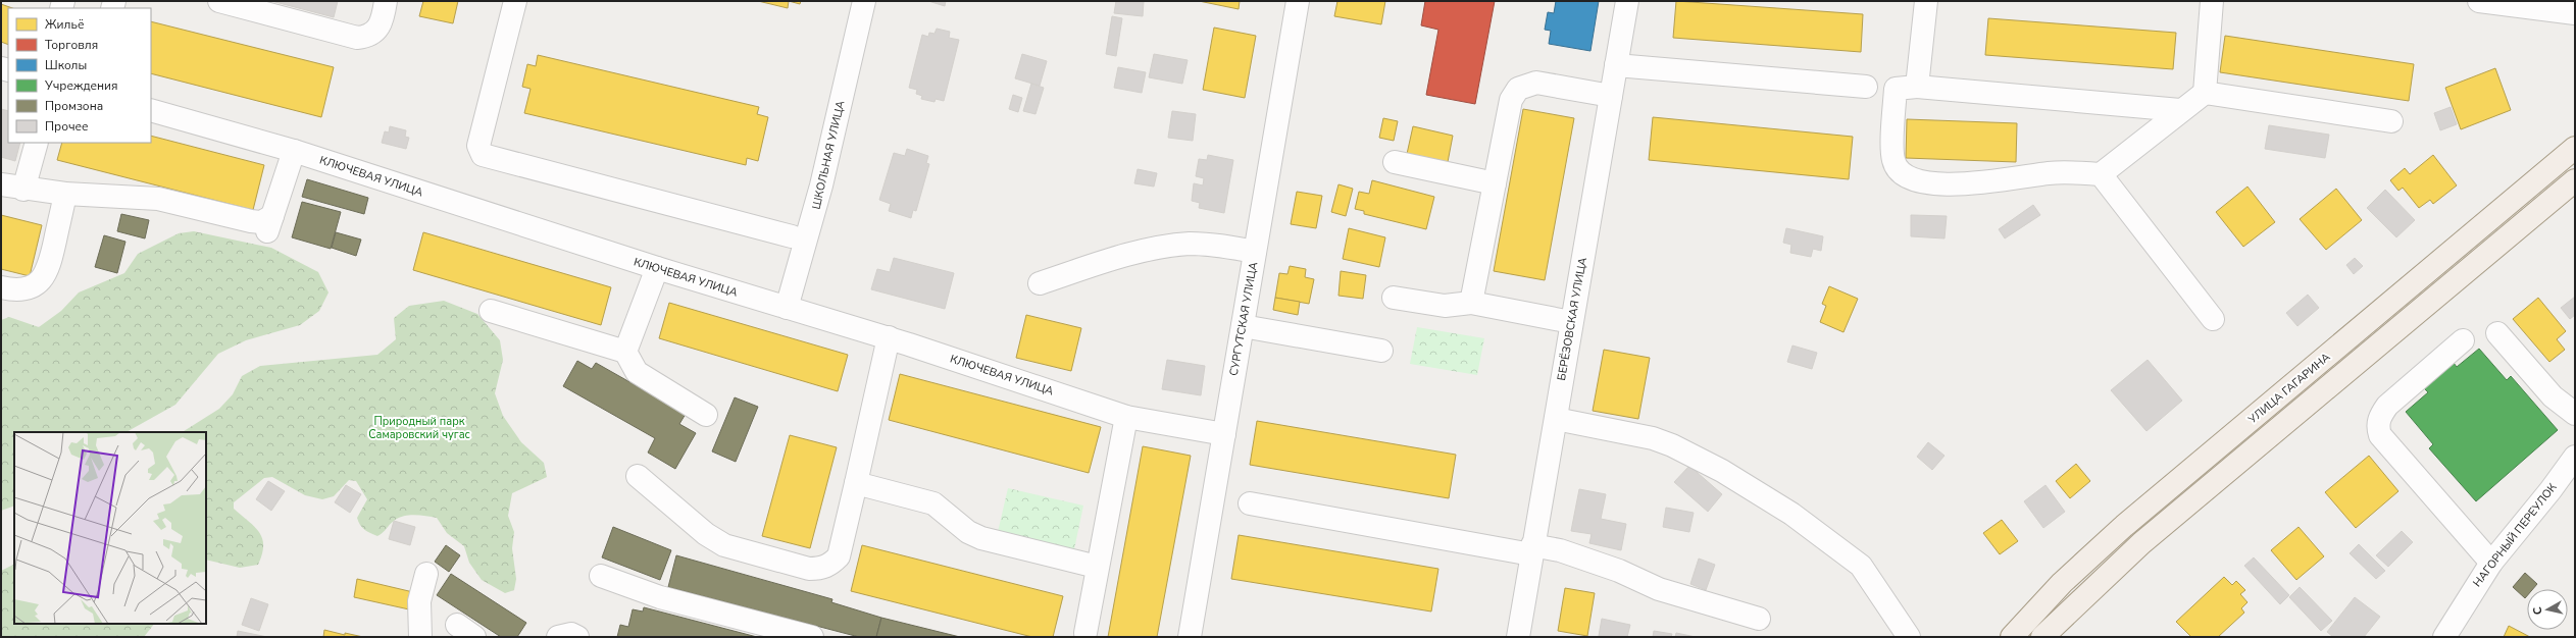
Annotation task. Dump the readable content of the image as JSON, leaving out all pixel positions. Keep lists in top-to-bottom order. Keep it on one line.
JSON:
{"streets":{"main road":["УЛИЦА ГАГАРИНА"],"street":["ШКОЛЬНАЯ УЛИЦА","КЛЮЧЕВАЯ УЛИЦА","СУРГУТСКАЯ УЛИЦА","БЕРЁЗОВСКАЯ УЛИЦА","НАГОРНЫЙ ПЕРЕУЛОК"]},"crossings":[["ШКОЛЬНАЯ УЛИЦА","КЛЮЧЕВАЯ УЛИЦА"],["КЛЮЧЕВАЯ УЛИЦА","СУРГУТСКАЯ УЛИЦА"]],"parks":["Природный парк Самаровский чугас"],"legend":["Жильё","Торговля","Школы","Учреждения","Промзона","Прочее"],"north":"left"}
